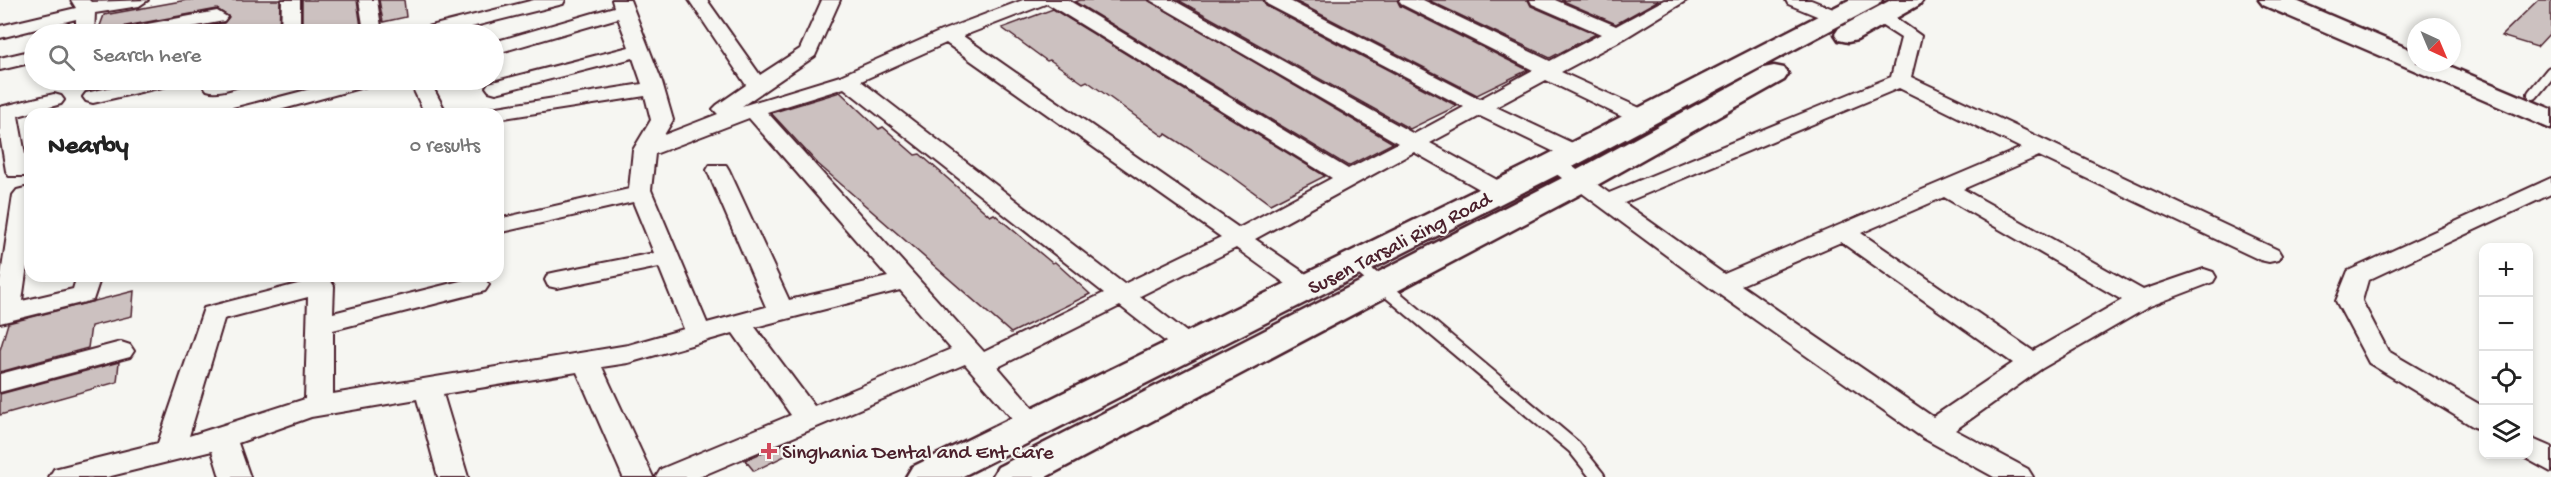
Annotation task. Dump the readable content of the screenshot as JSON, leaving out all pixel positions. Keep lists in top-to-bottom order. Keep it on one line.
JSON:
{"streets":{"main road":["Susen Tarsali Ring Road"]},"places":{"health":["Singhania Dental and Ent Care"]},"north":"bottom right","page":{"search":"Search here","heading":["Nearby","0 results"],"map_buttons":["+","−"]}}
